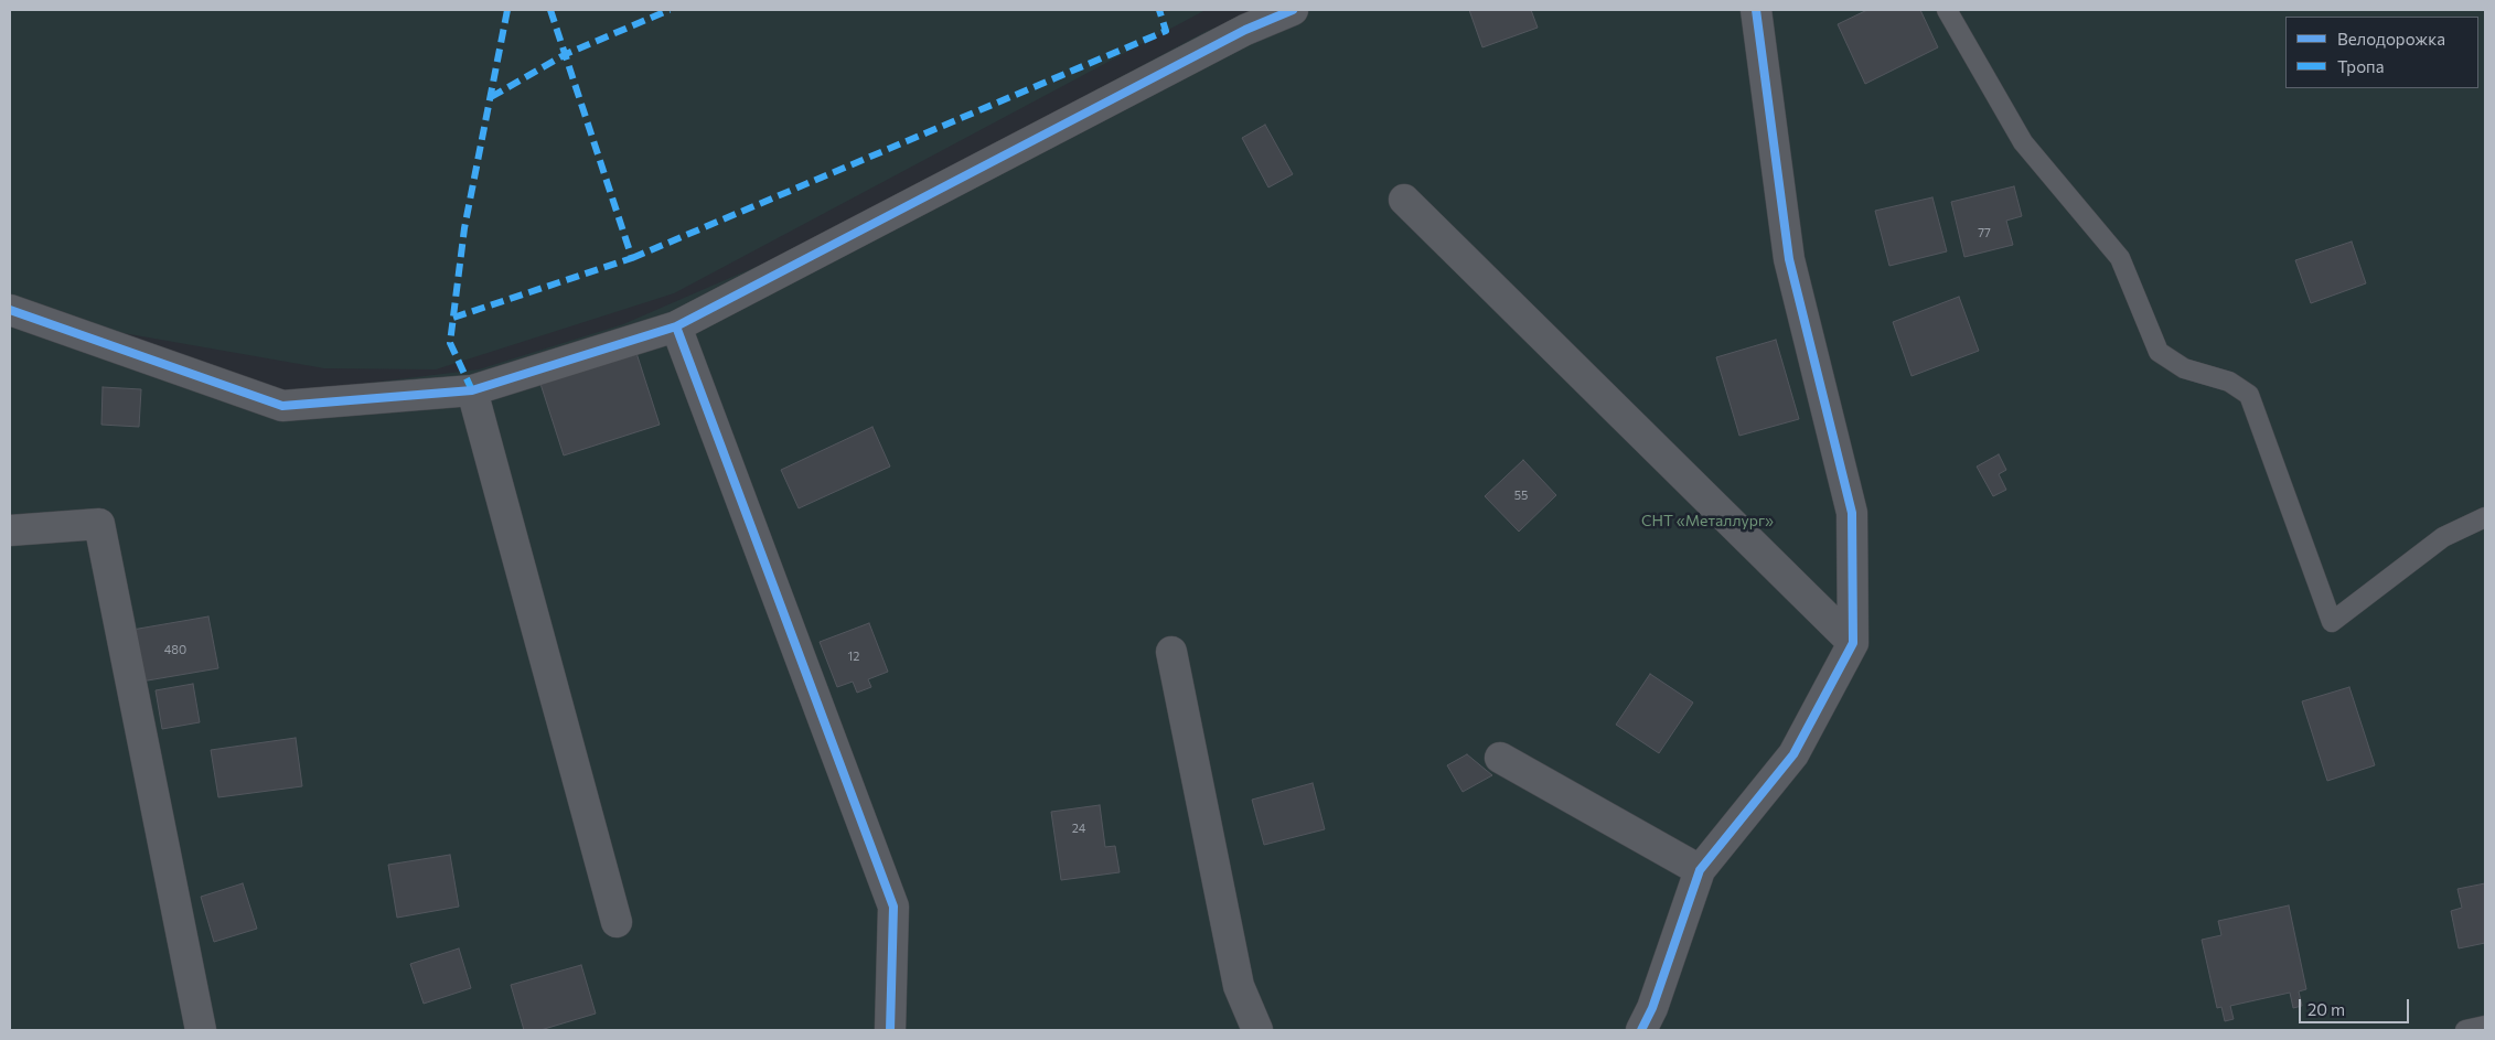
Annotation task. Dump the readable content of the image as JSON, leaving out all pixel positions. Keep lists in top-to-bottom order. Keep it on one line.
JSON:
{"parks":["СНТ «Металлург»"],"house_numbers":["77","55","480","12","24"],"legend":["Велодорожка","Тропа"],"scale_bar":"20 m"}
